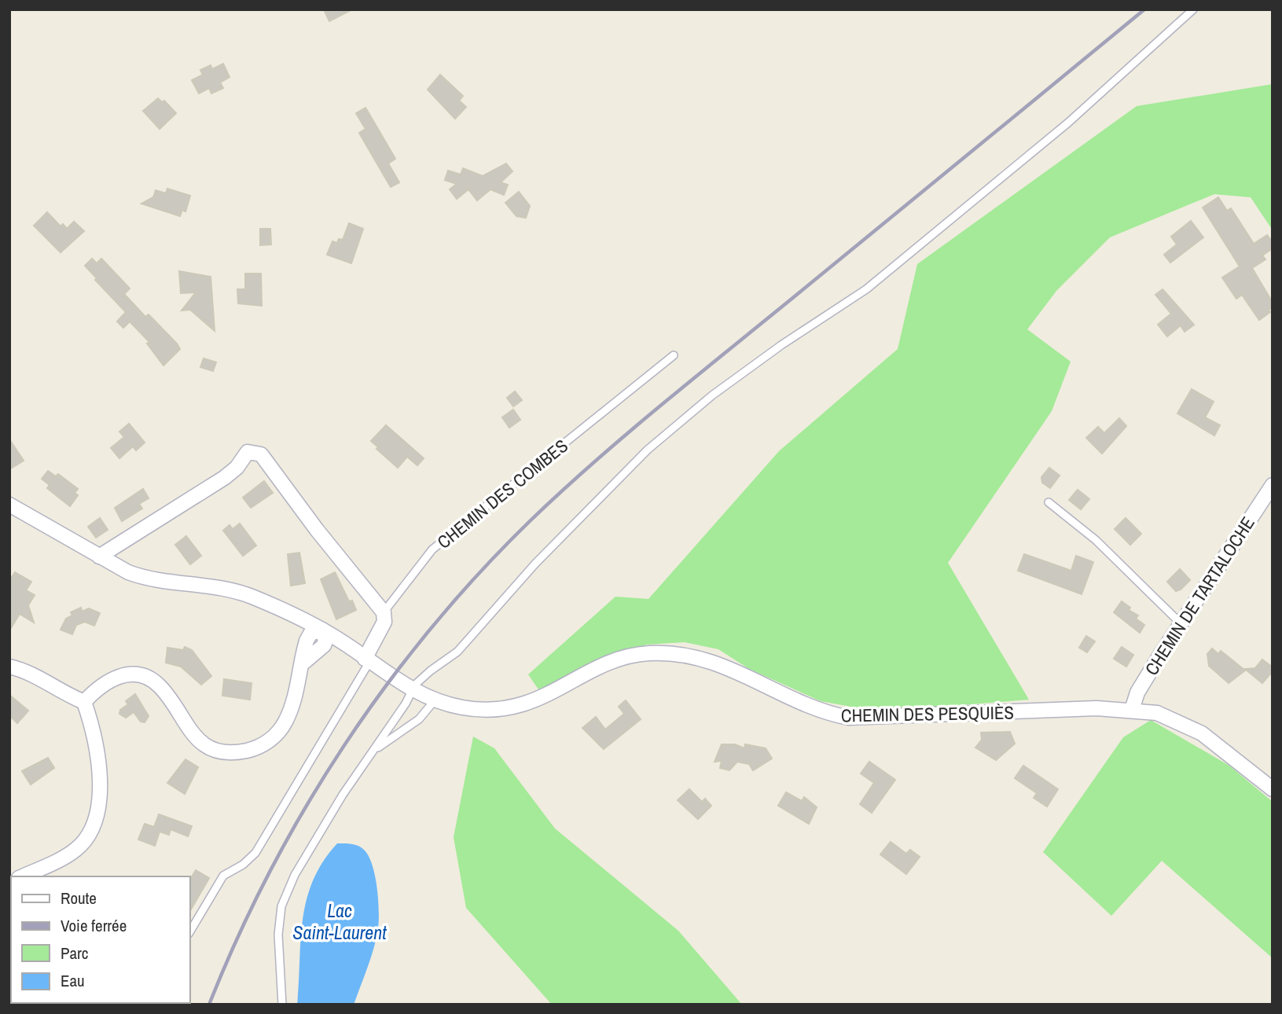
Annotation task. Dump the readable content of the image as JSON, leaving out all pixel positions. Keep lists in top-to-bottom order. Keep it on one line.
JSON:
{"streets":{"street":["CHEMIN DES COMBES","CHEMIN DE TARTALOCHE","CHEMIN DES PESQUIÈS"]},"crossings":[["CHEMIN DES COMBES","CHEMIN DES PESQUIÈS"],["CHEMIN DE TARTALOCHE","CHEMIN DES PESQUIÈS"]],"water":["Lac Saint-Laurent"],"legend":["Route","Voie ferrée","Parc","Eau"]}
